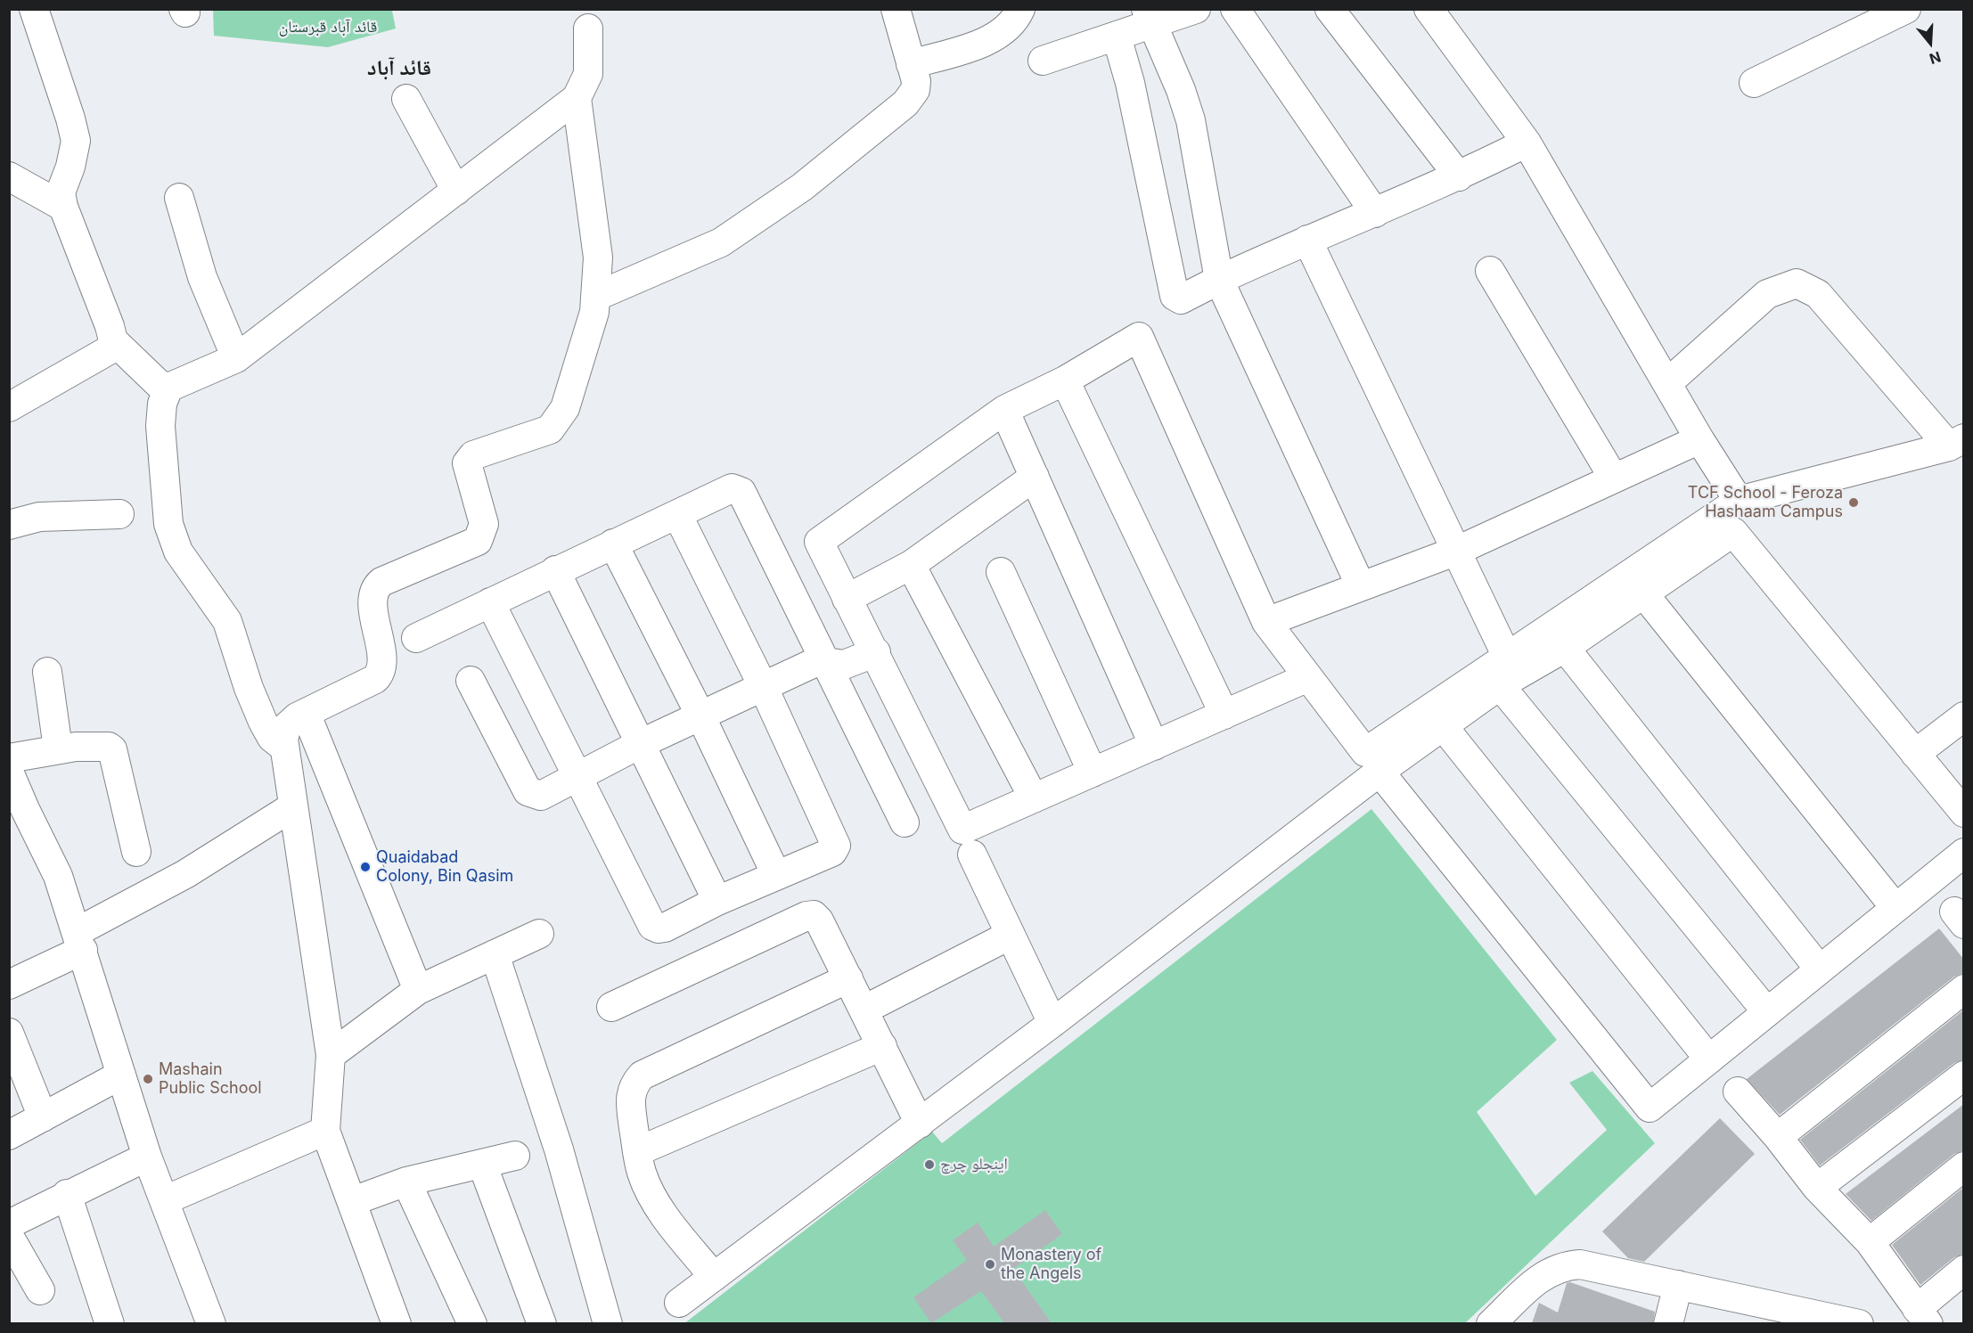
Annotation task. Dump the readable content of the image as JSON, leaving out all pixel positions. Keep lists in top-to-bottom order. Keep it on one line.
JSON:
{"districts":["قائد آباد"],"parks":["قائد آباد قبرستان"],"places":["TCF School - Feroza Hashaam Campus","Quaidabad Colony, Bin Qasim","Mashain Public School","اینجلو چرچ","Monastery of the Angels"],"north":"bottom"}
